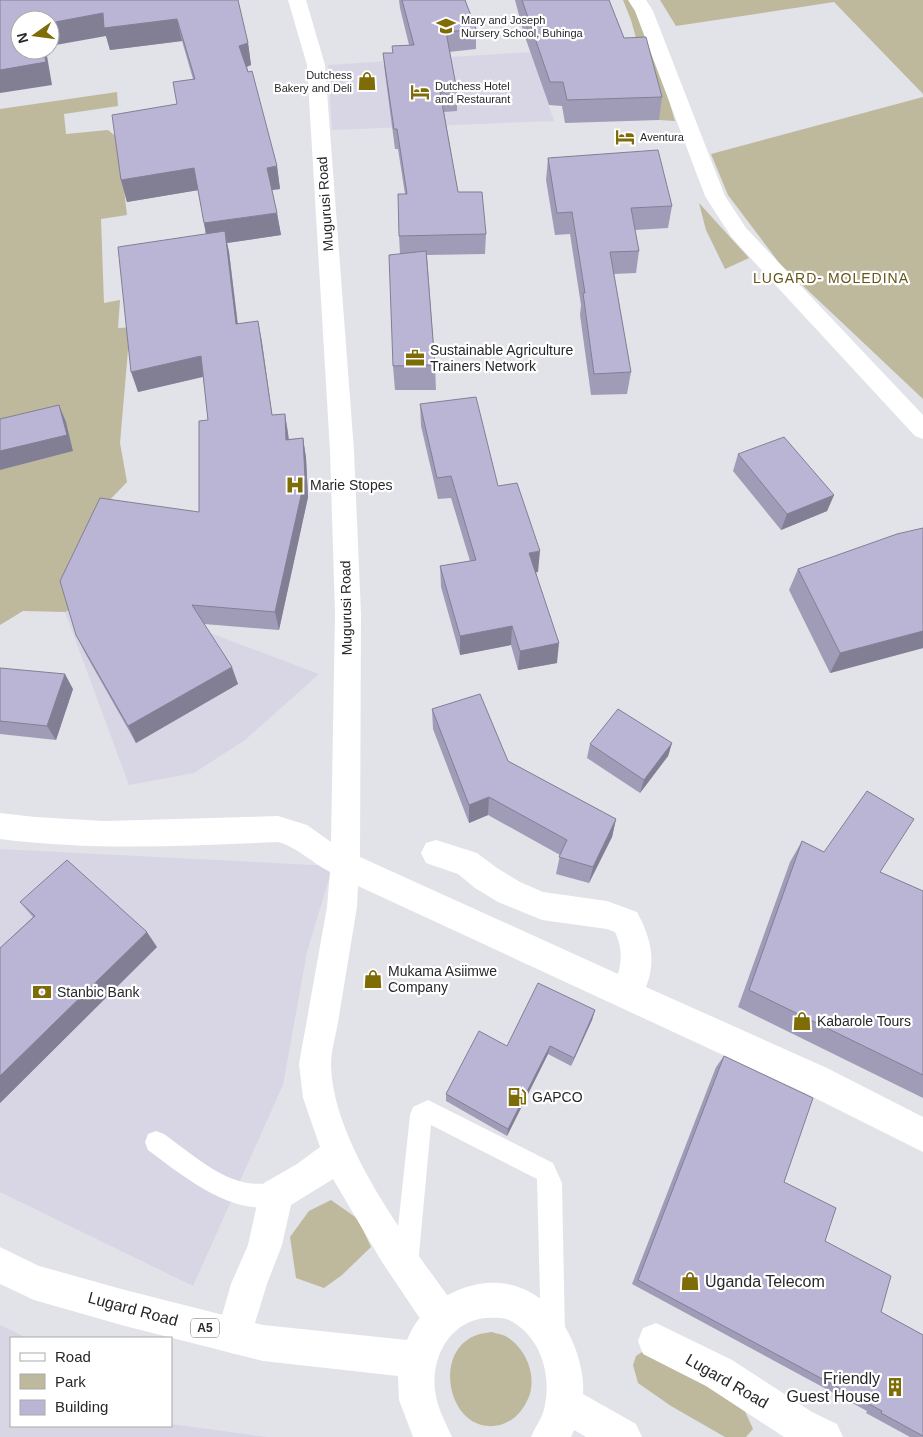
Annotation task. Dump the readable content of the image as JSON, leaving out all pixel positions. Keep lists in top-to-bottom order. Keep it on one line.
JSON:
{"streets":{"main road":["Mugurusi Road","Lugard Road","A5"]},"districts":["LUGARD- MOLEDINA"],"places":{"school or university":["Mary and Joseph Nursery School, Buhinga"],"shop":["Dutchess Bakery and Deli","Mukama Asiimwe Company","Kabarole Tours","Uganda Telecom"],"hotel":["Dutchess Hotel and Restaurant","Aventura"],"office":["Sustainable Agriculture Trainers Network"],"hospital":["Marie Stopes"],"bank":["Stanbic Bank"],"fuel station":["GAPCO"],"building":["Friendly Guest House"]},"legend":["Road","Park","Building"],"north":"left"}
